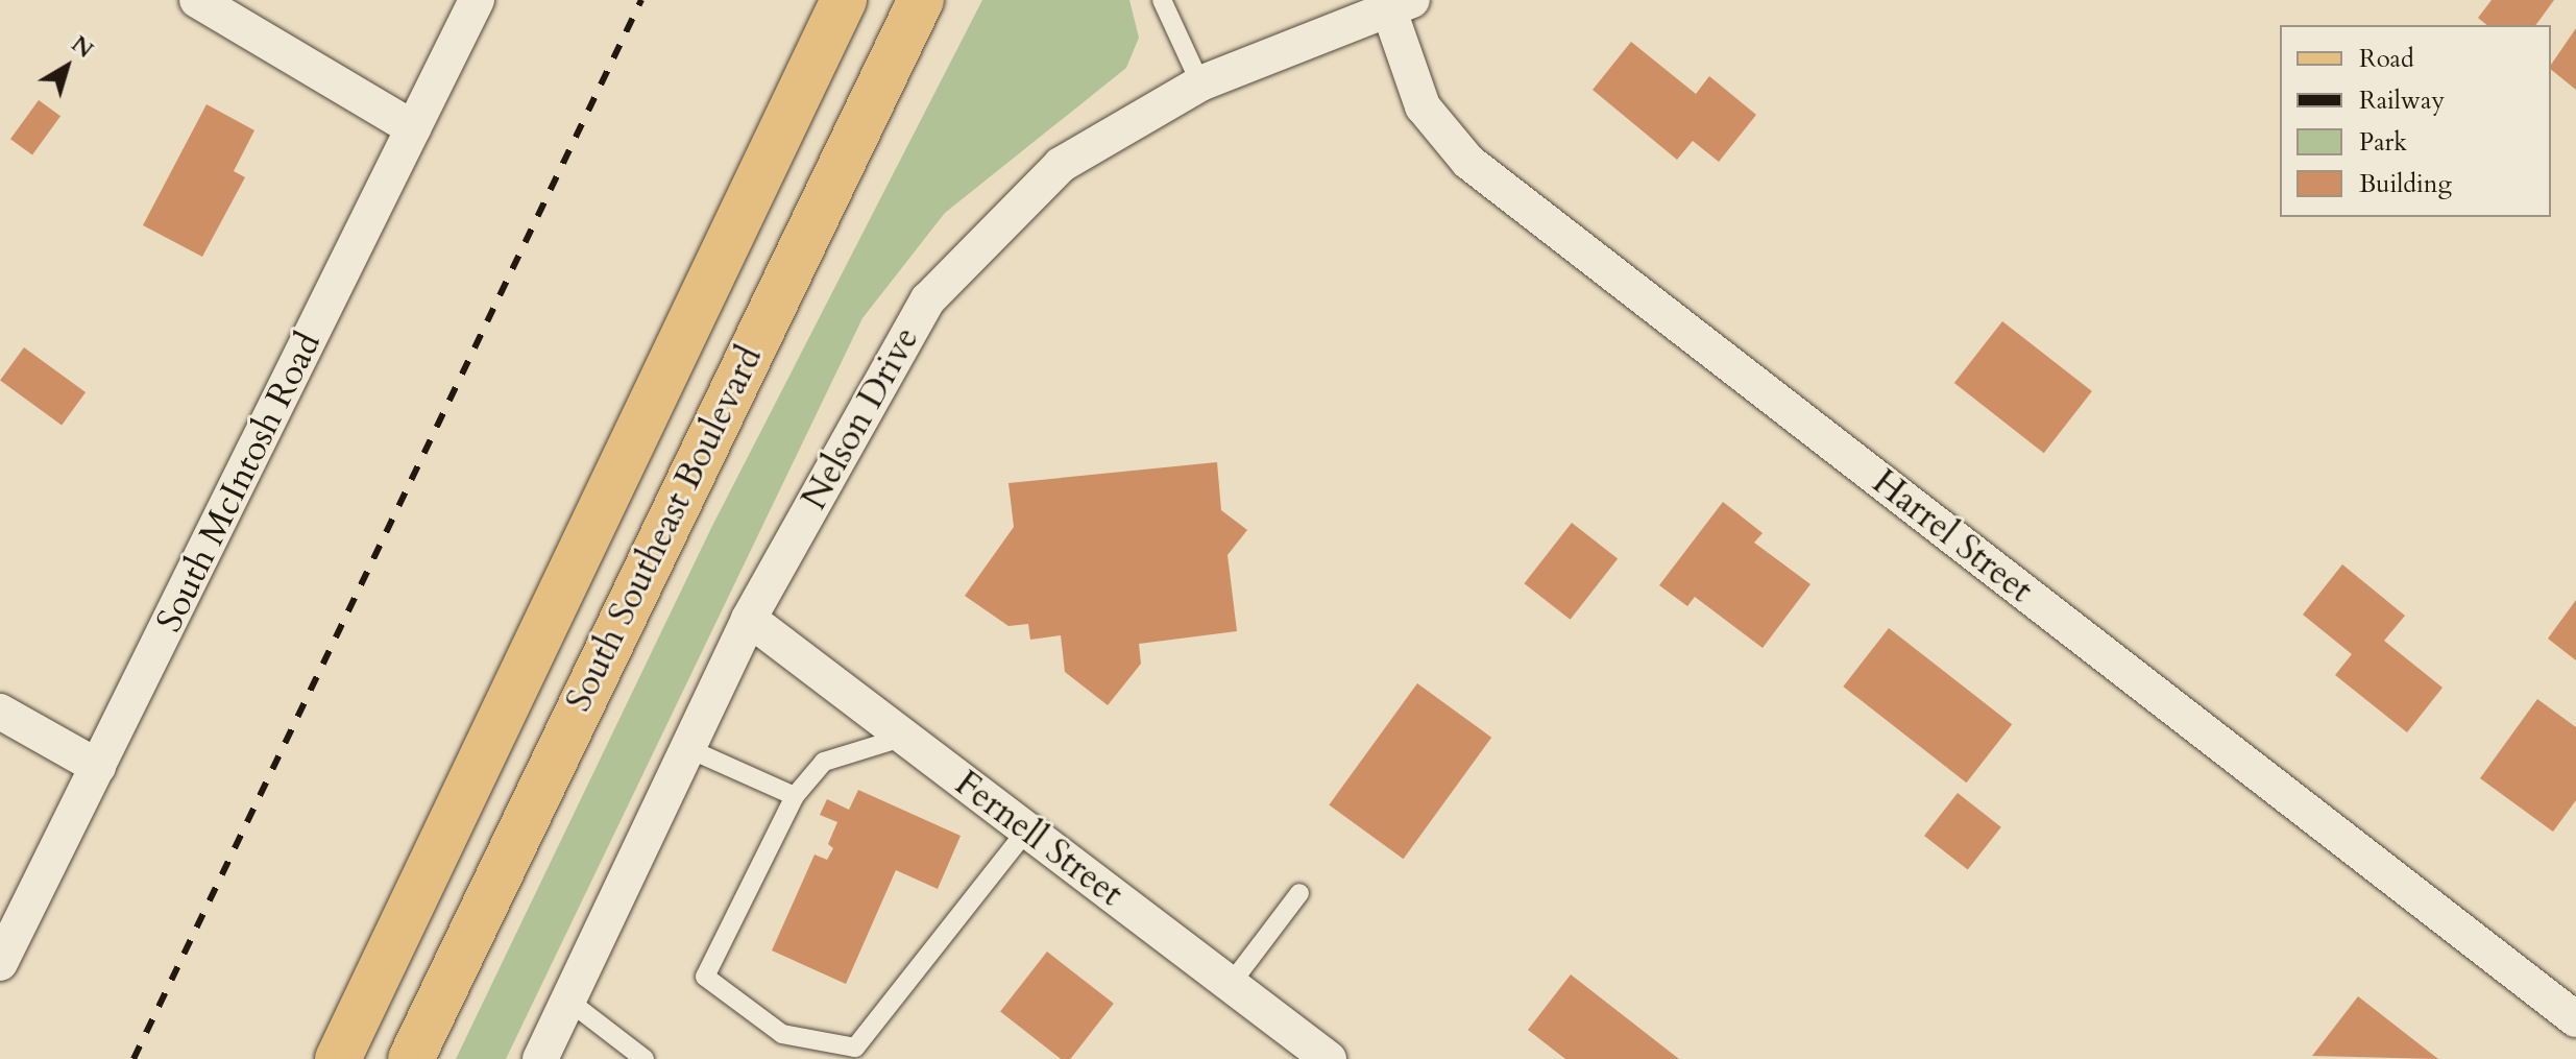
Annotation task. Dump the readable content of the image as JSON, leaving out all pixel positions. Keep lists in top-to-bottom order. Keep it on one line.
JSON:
{"streets":{"main road":["South Southeast Boulevard"],"street":["Nelson Drive","South McIntosh Road","Harrel Street","Fernell Street"]},"crossings":[["Nelson Drive","Harrel Street"],["Nelson Drive","Fernell Street"]],"legend":["Road","Railway","Park","Building"],"north":"top right"}
